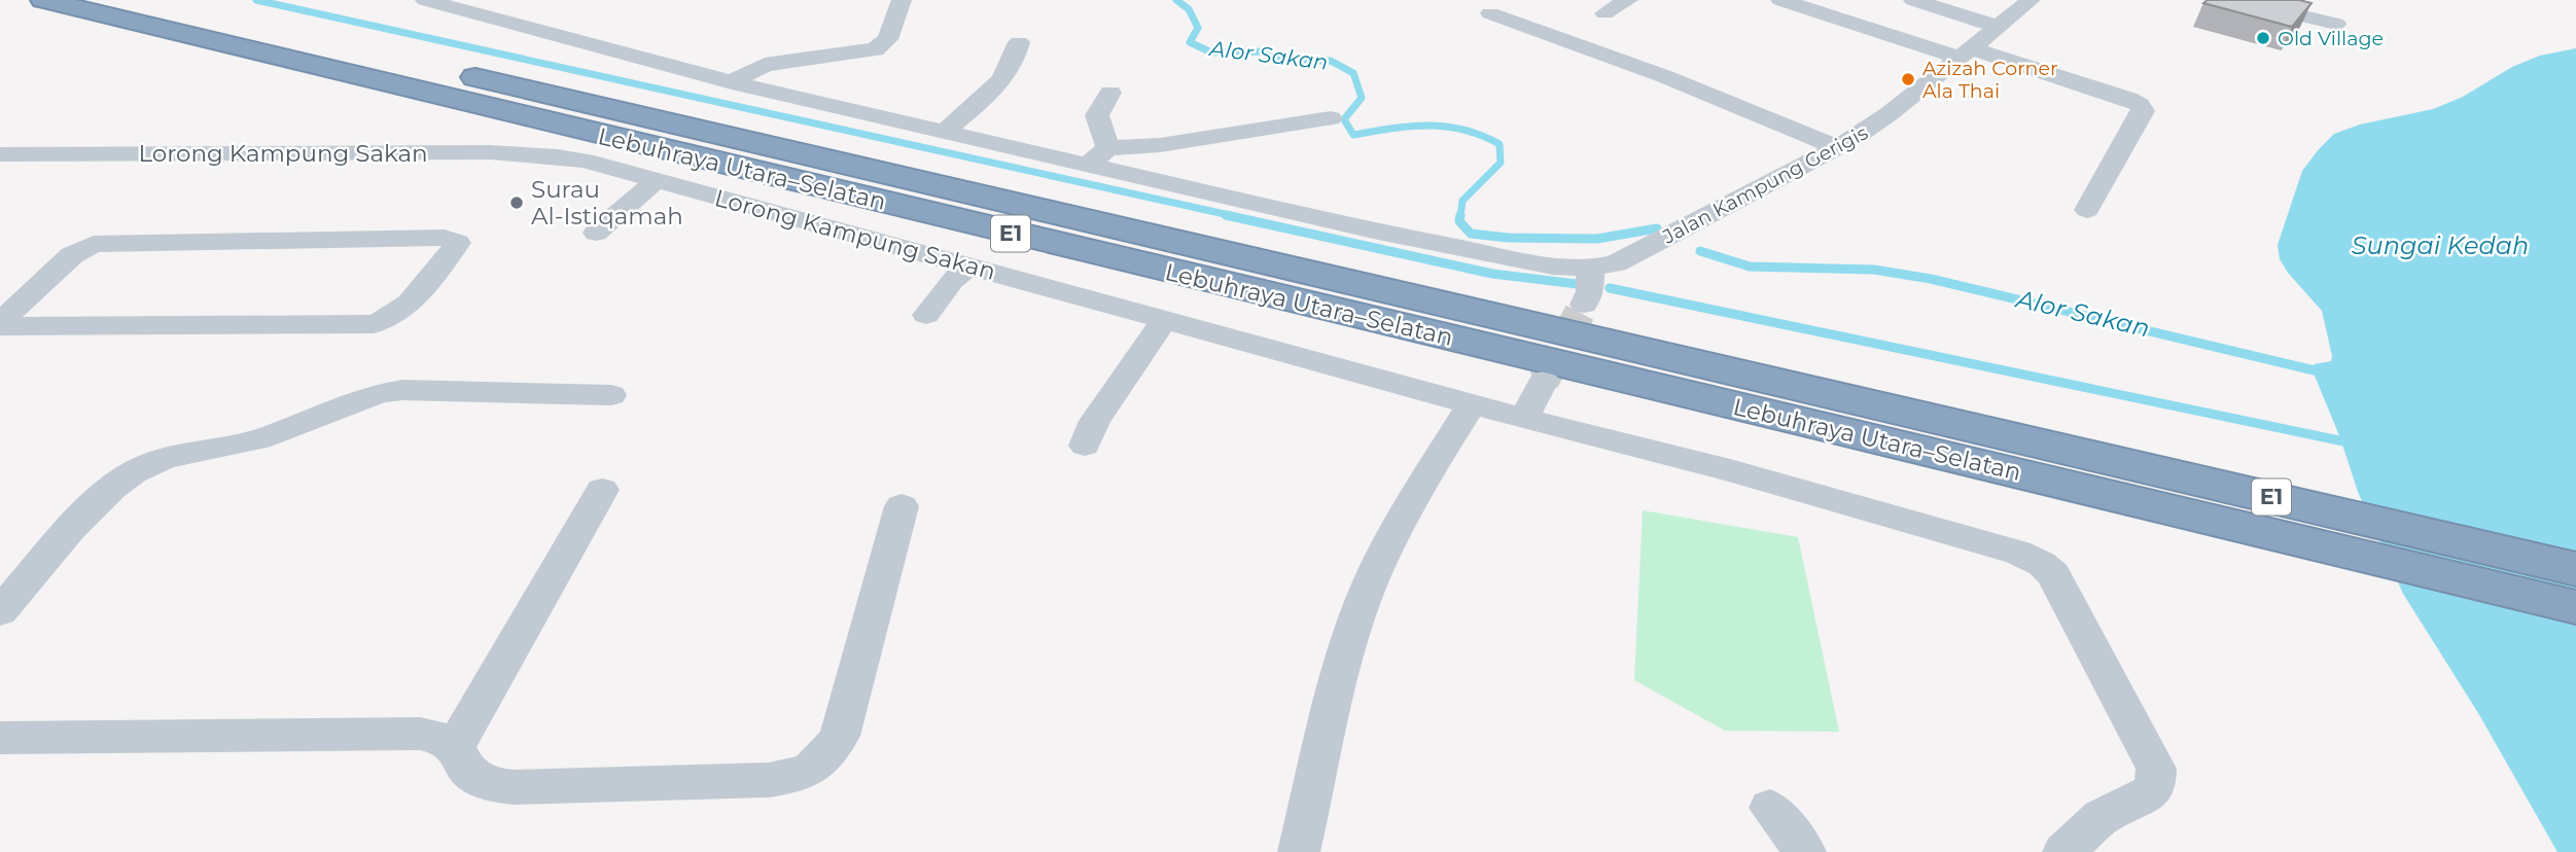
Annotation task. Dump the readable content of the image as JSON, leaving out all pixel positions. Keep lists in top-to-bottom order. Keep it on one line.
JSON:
{"streets":{"highway":["Lebuhraya Utara–Selatan","E1"],"street":["Lorong Kampung Sakan","Jalan Kampung Gerigis"]},"water":["Alor Sakan","Sungai Kedah"],"places":["Old Village","Azizah Corner Ala Thai","Surau Al-Istiqamah"]}
